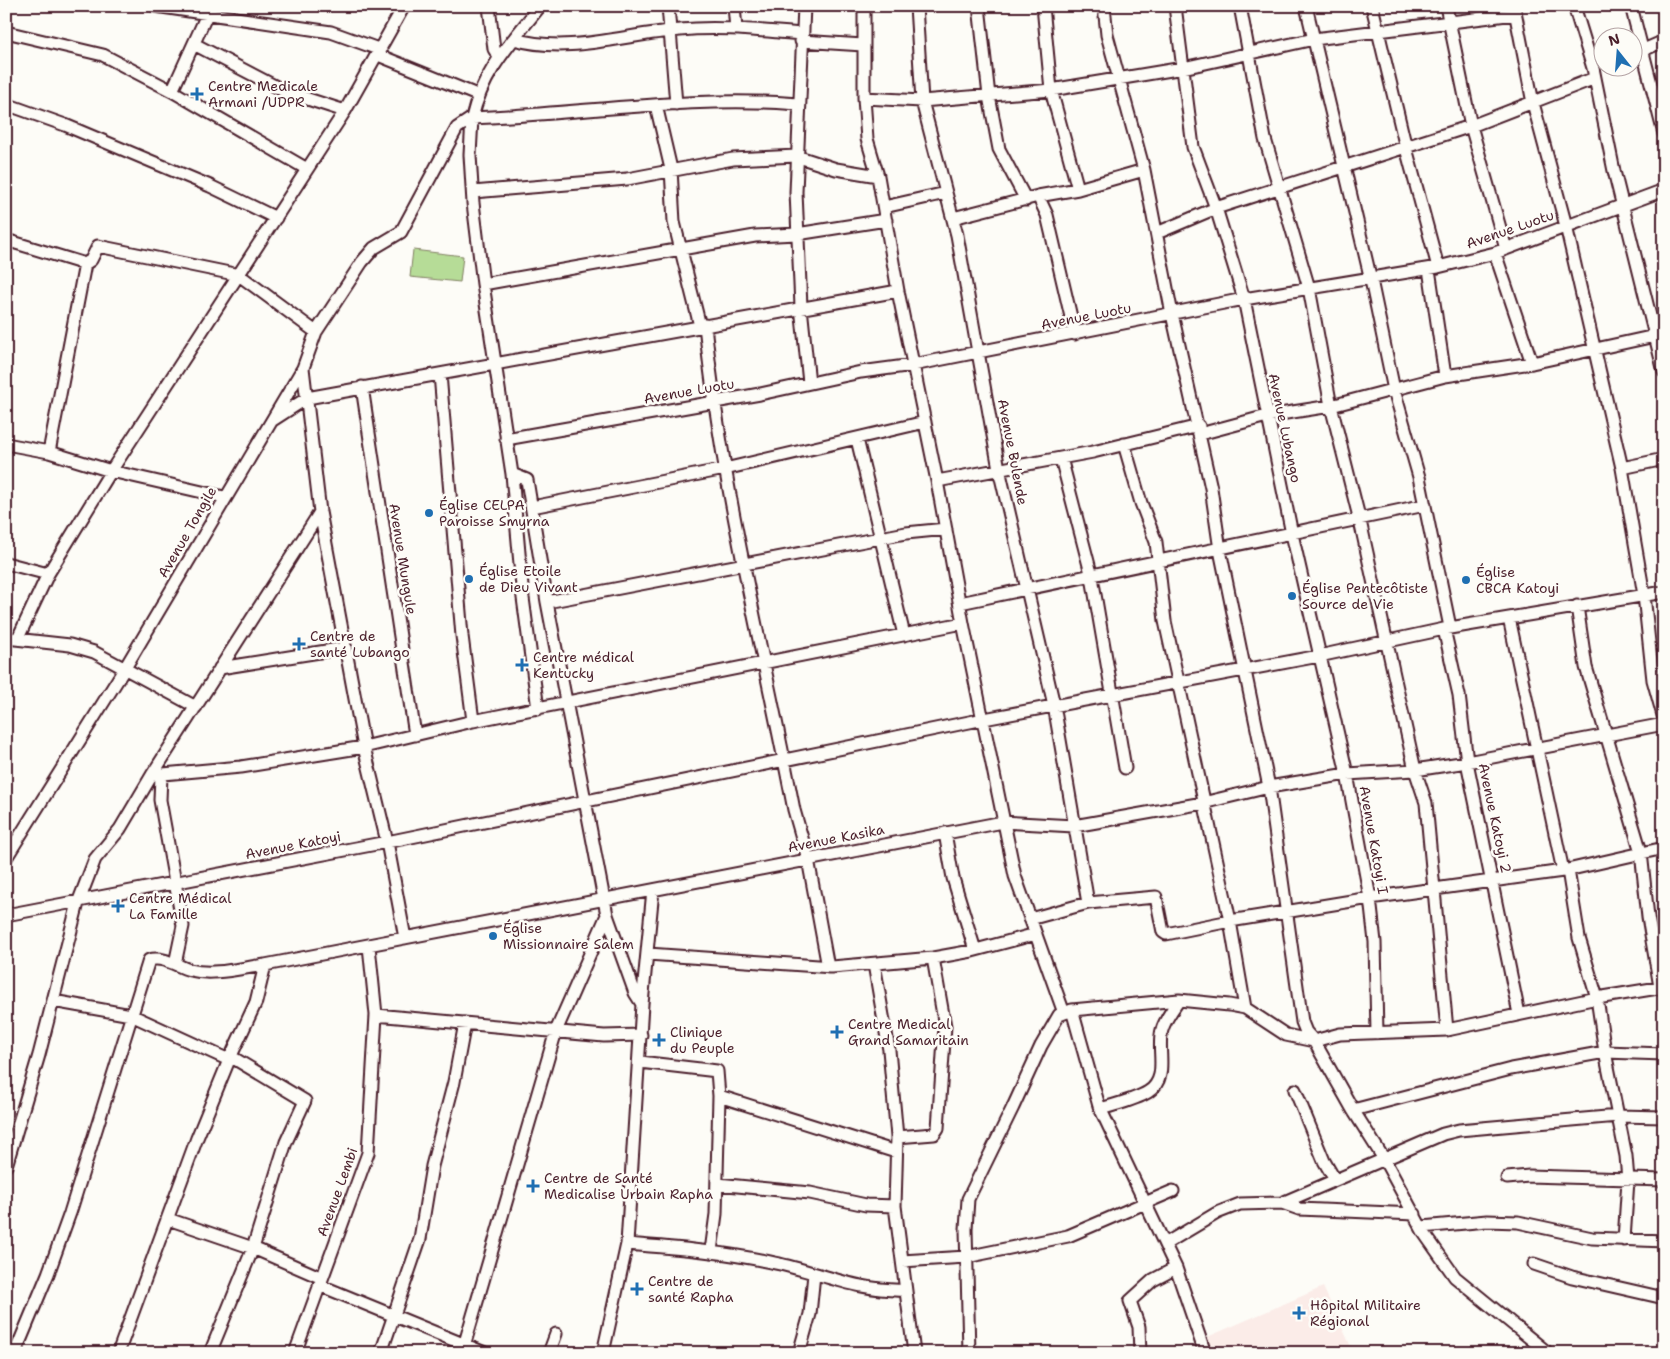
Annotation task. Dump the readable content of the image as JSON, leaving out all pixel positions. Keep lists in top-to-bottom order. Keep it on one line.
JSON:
{"streets":{"street":["Avenue Luotu","Avenue Lubango","Avenue Bulende","Avenue Tongile","Avenue Mungule","Avenue Katoyi 2","Avenue Kasika","Avenue Katoyi I","Avenue Katoyi","Avenue Lembi"]},"crossings":[["Avenue Luotu","Avenue Lubango"],["Avenue Luotu","Avenue Bulende"],["Avenue Luotu","Avenue Katoyi 2"],["Avenue Lubango","Avenue Katoyi I"],["Avenue Lubango","Avenue Katoyi"],["Avenue Bulende","Avenue Kasika"],["Avenue Bulende","Avenue Katoyi"],["Avenue Tongile","Avenue Mungule"],["Avenue Katoyi 2","Avenue Kasika"],["Avenue Katoyi 2","Avenue Katoyi"],["Avenue Kasika","Avenue Katoyi I"],["Avenue Kasika","Avenue Lembi"],["Avenue Katoyi I","Avenue Katoyi"]],"places":{"health":["Centre Medicale Armani /UDPR","Centre de santé Lubango","Centre médical Kentucky","Centre Médical La Famille","Centre Medical Grand Samaritain","Clinique du Peuple","Centre de Santé Medicalise Urbain Rapha","Centre de santé Rapha","Hôpital Militaire Régional"],"other":["Église CELPA Paroisse Smyrna","Église Etoile de Dieu Vivant","Église CBCA Katoyi","Église Pentecôtiste Source de Vie","Église Missionnaire Salem"]},"north":"top"}
